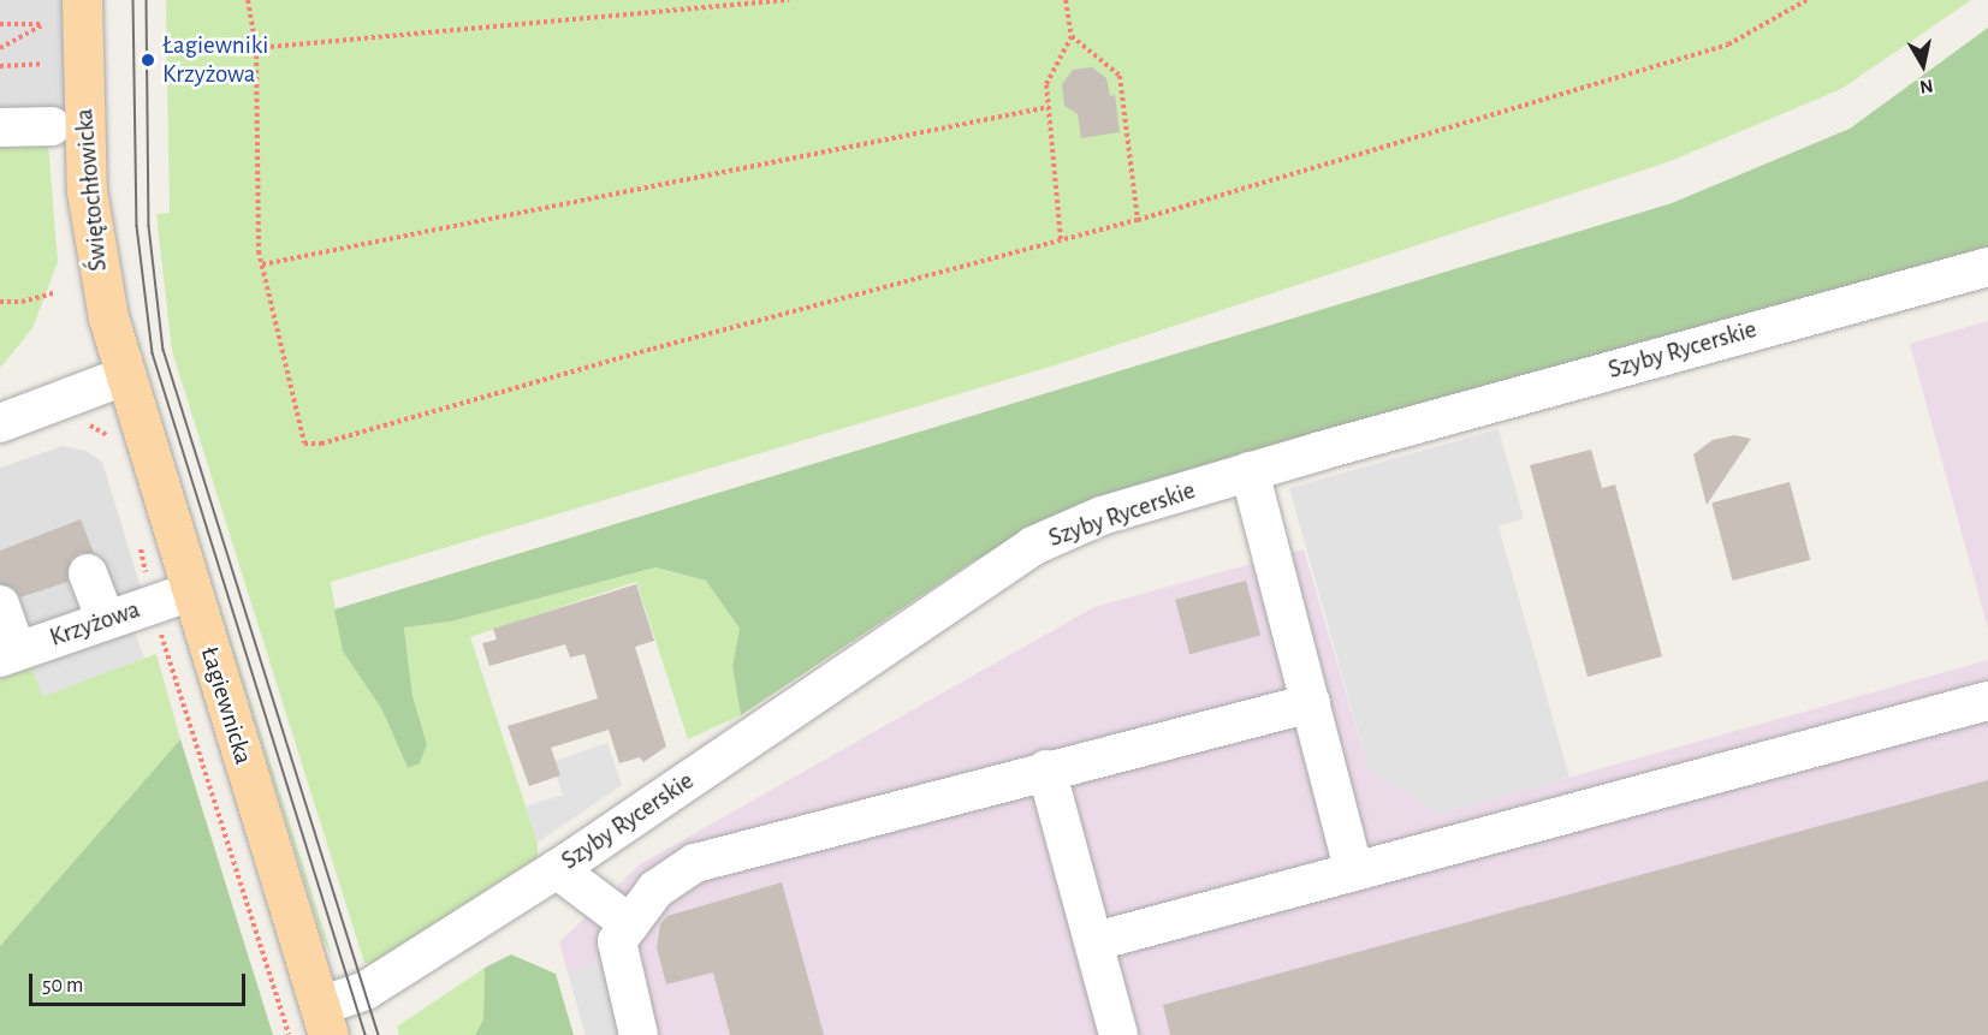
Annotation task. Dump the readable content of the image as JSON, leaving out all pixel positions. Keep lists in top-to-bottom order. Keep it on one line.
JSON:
{"streets":{"main road":["Świętochłowicka","Łagiewnicka"],"street":["Szyby Rycerskie","Krzyżowa"]},"crossings":[["Świętochłowicka","Łagiewnicka"],["Szyby Rycerskie","Łagiewnicka"],["Krzyżowa","Łagiewnicka"]],"places":["Łagiewniki Krzyżowa"],"scale_bar":"50 m","north":"bottom"}
